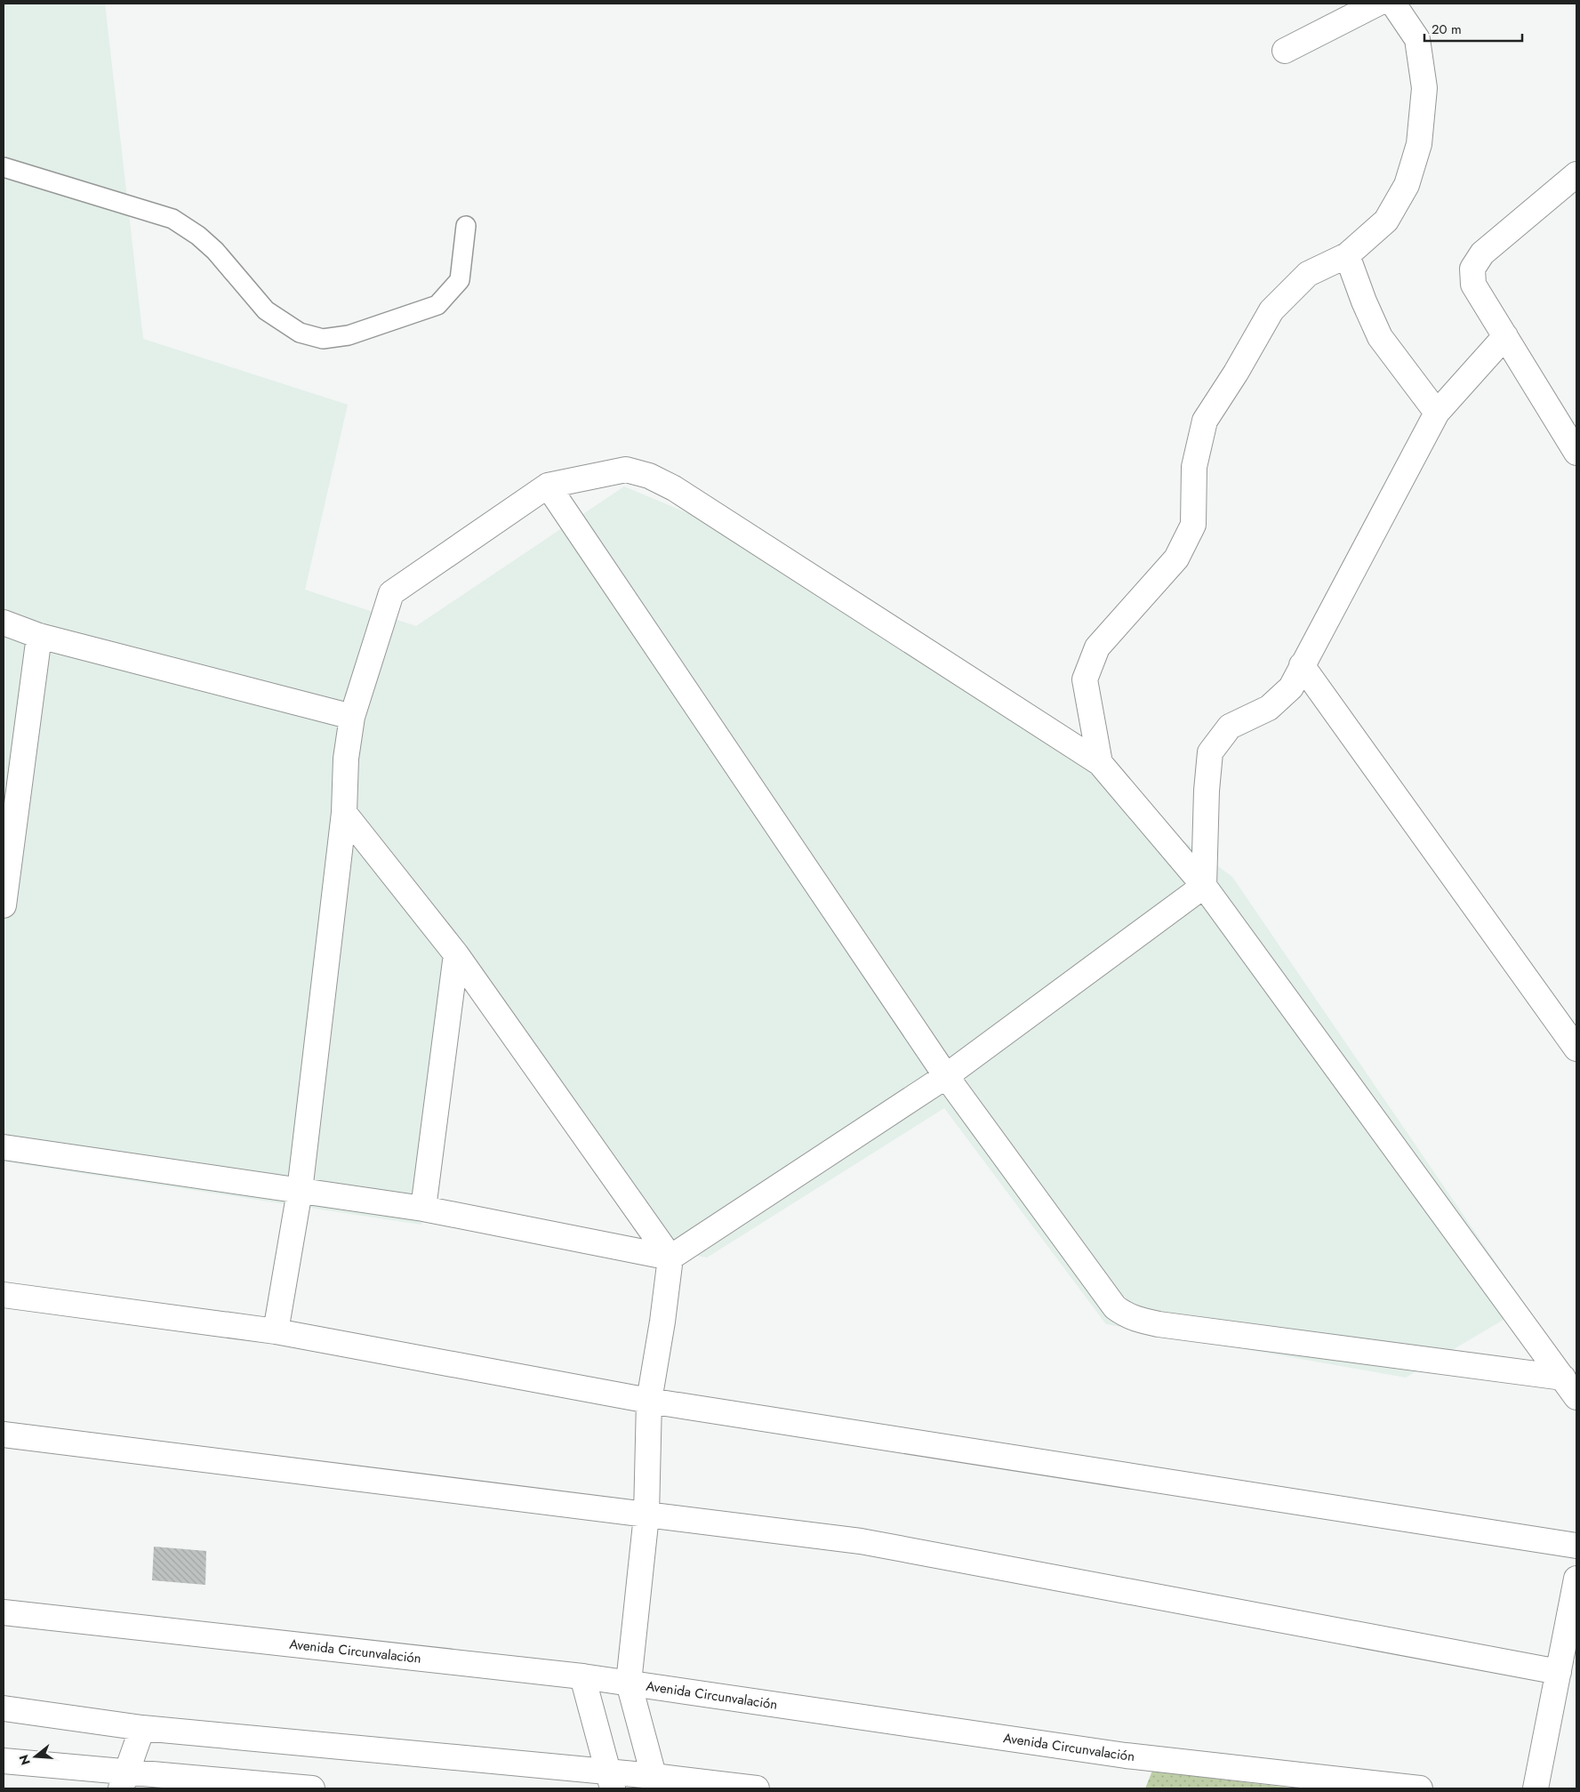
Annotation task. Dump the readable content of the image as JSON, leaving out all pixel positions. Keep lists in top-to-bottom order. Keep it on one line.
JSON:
{"streets":{"main road":["Avenida Circunvalación"]},"scale_bar":"20 m","north":"left"}
